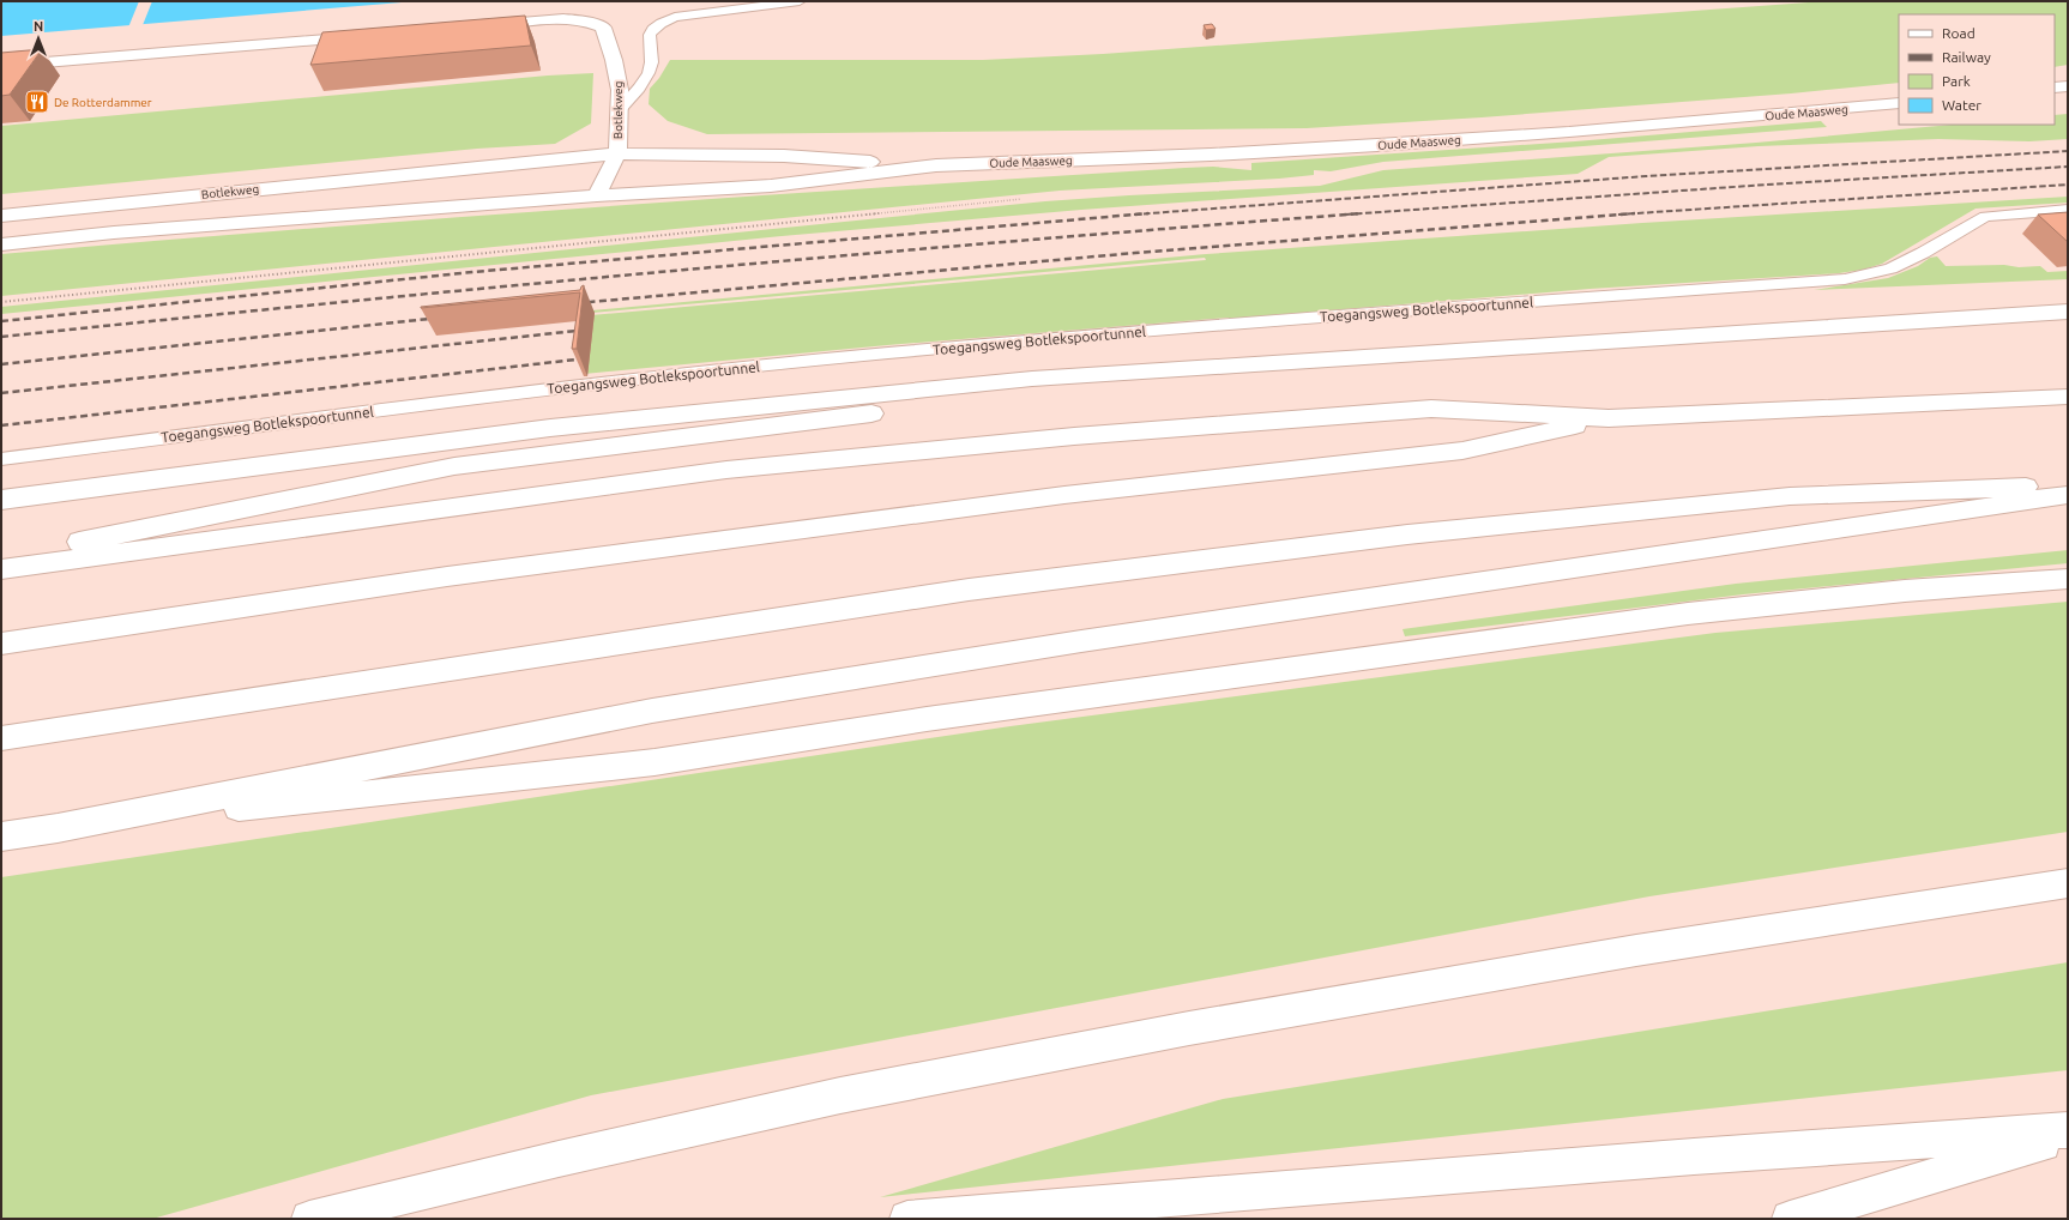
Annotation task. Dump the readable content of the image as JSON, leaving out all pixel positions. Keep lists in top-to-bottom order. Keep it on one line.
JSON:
{"streets":{"main road":["Botlekweg","Oude Maasweg"],"lane":["Toegangsweg Botlekspoortunnel"]},"crossings":[["Botlekweg","Oude Maasweg"]],"places":{"restaurant":["De Rotterdammer"]},"legend":["Road","Railway","Park","Water"],"north":"top"}
